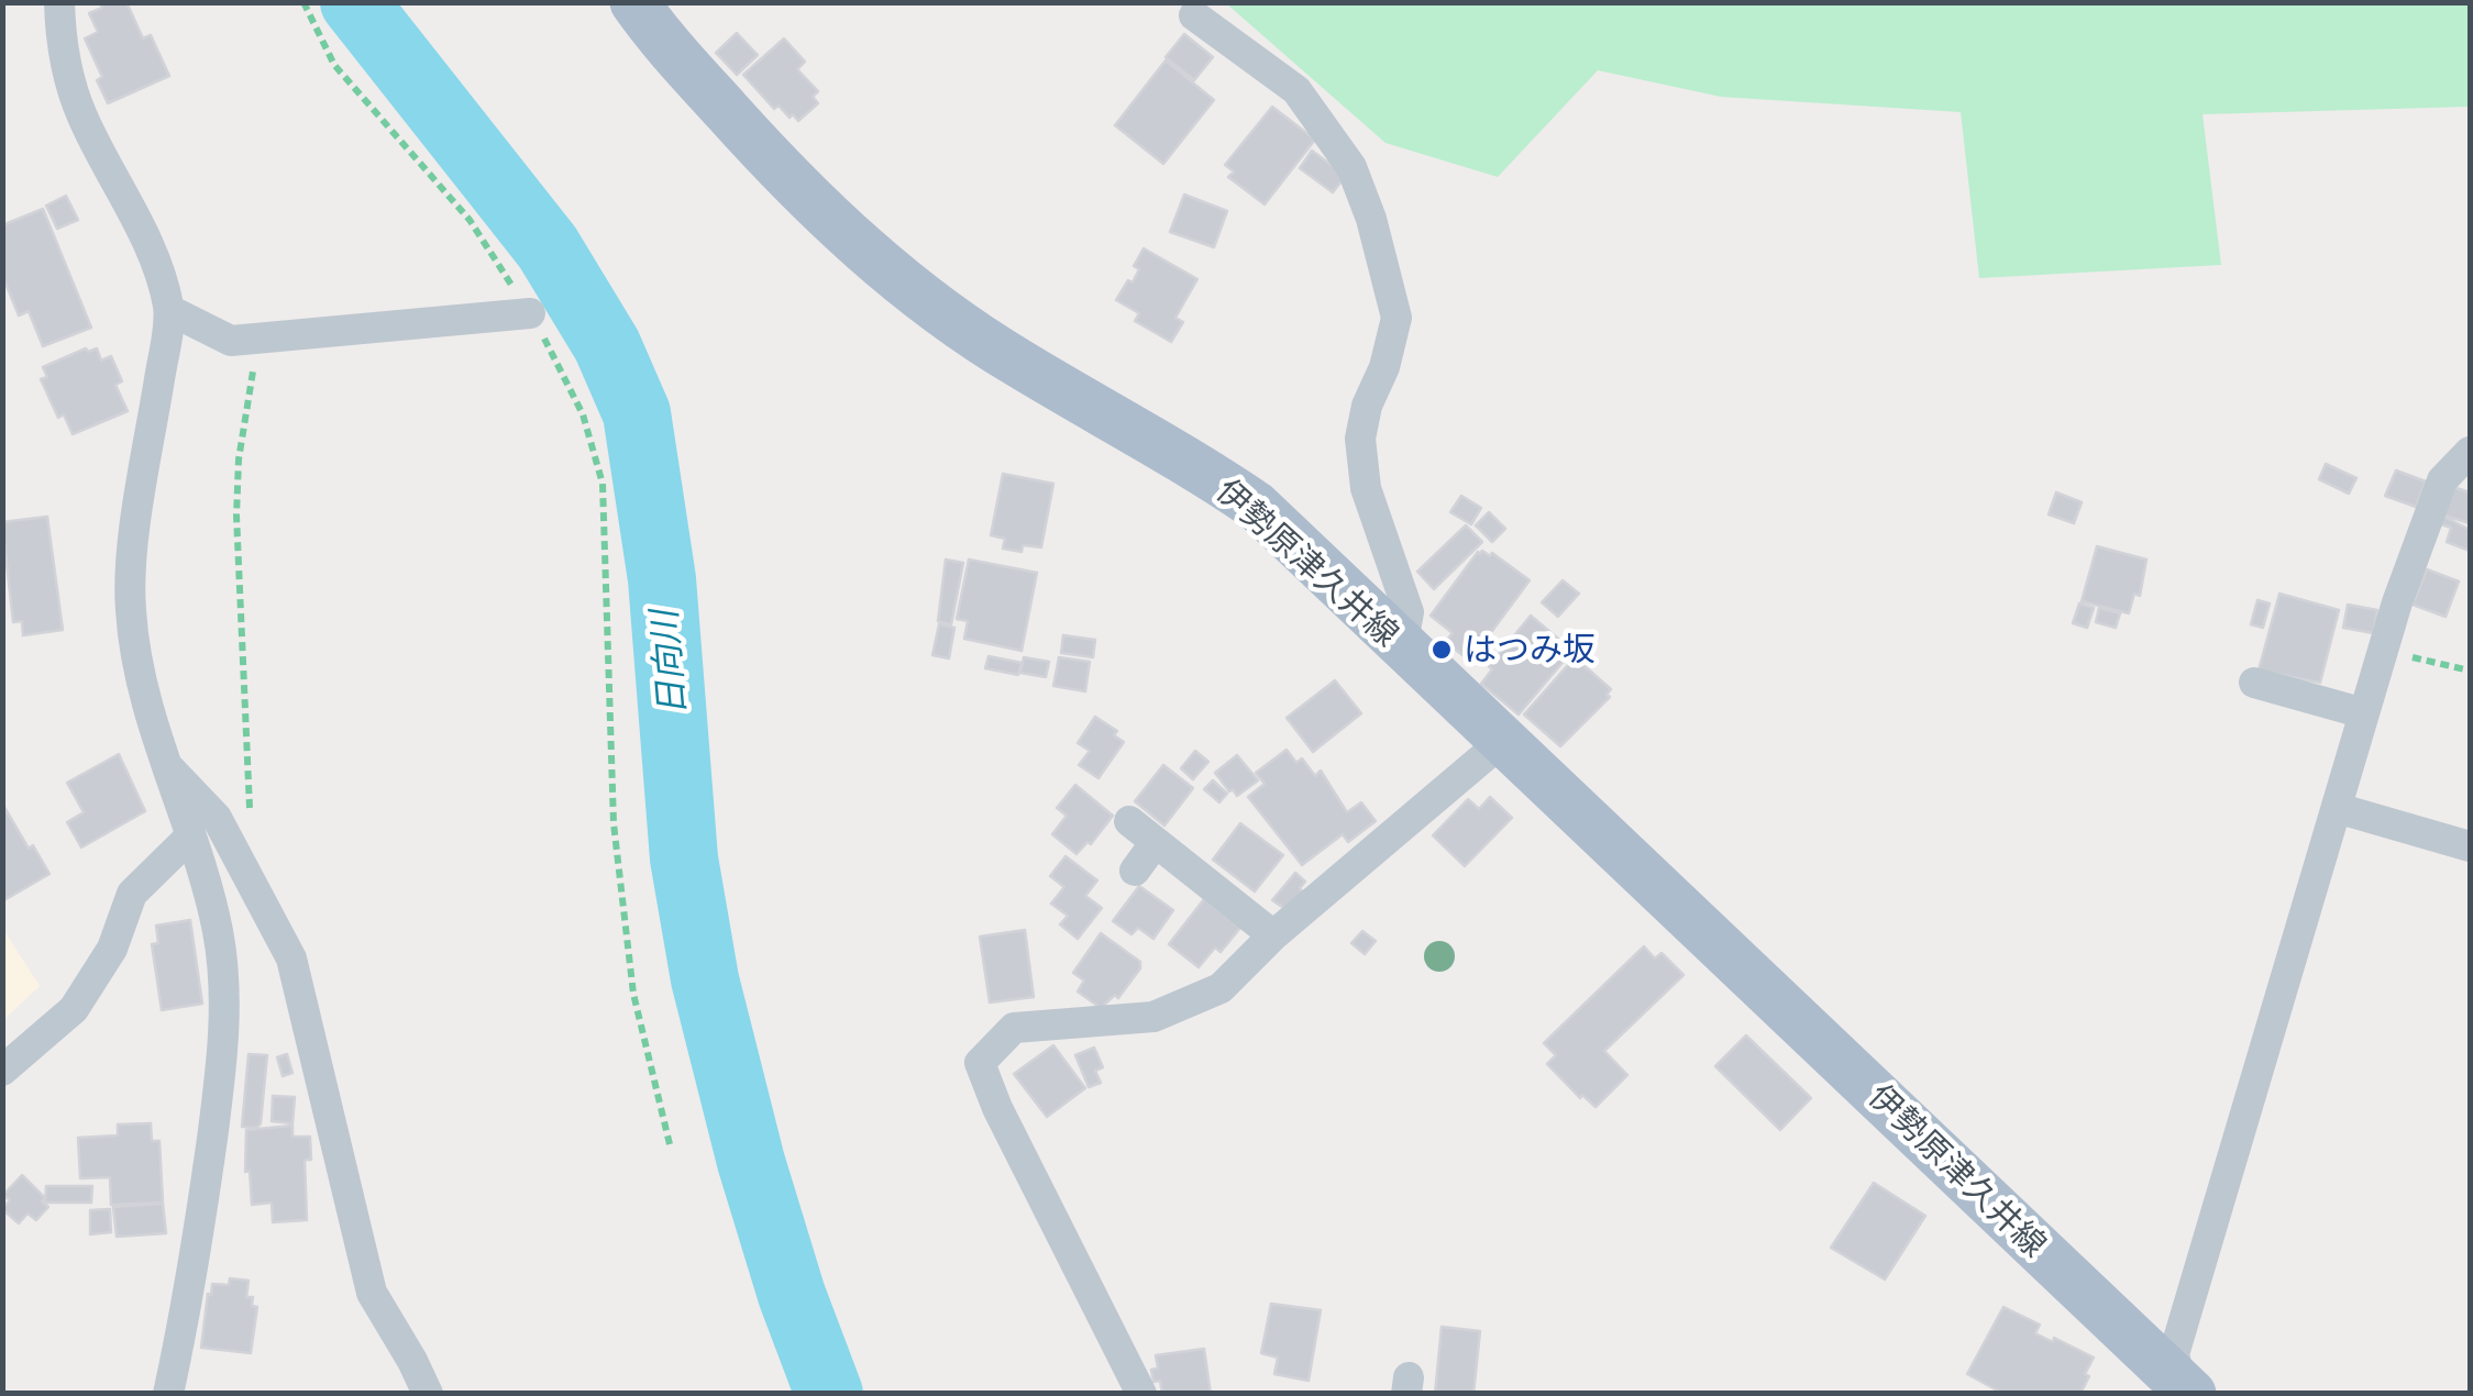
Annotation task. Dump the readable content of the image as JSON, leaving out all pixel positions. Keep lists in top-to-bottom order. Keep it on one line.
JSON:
{"streets":{"main road":["伊勢原津久井線"]},"water":["日向川"],"places":["はつみ坂"]}
